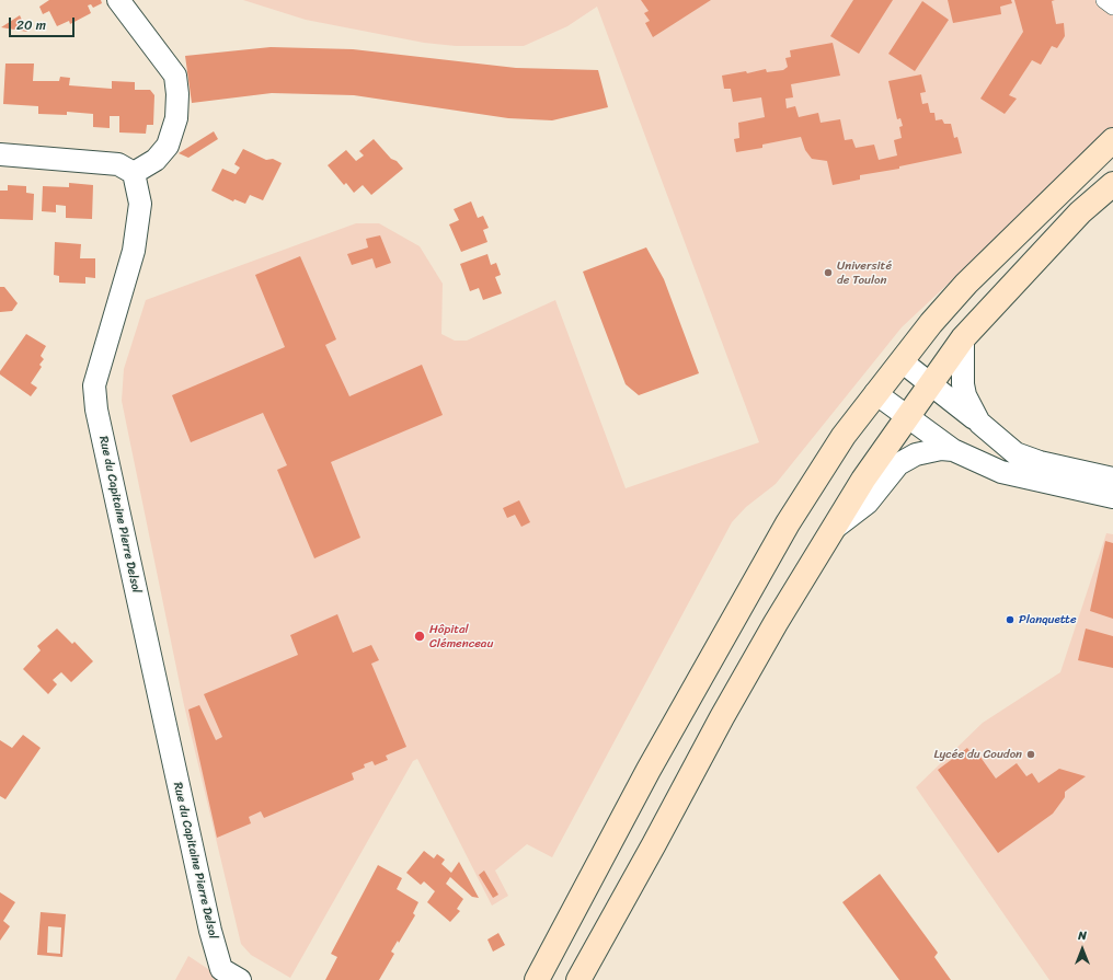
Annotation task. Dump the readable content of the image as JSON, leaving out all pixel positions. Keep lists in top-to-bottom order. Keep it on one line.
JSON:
{"streets":{"street":["Rue du Capitaine Pierre Delsol"]},"places":["Université de Toulon","Planquette","Hôpital Clémenceau","Lycée du Coudon"],"scale_bar":"20 m","north":"top"}
